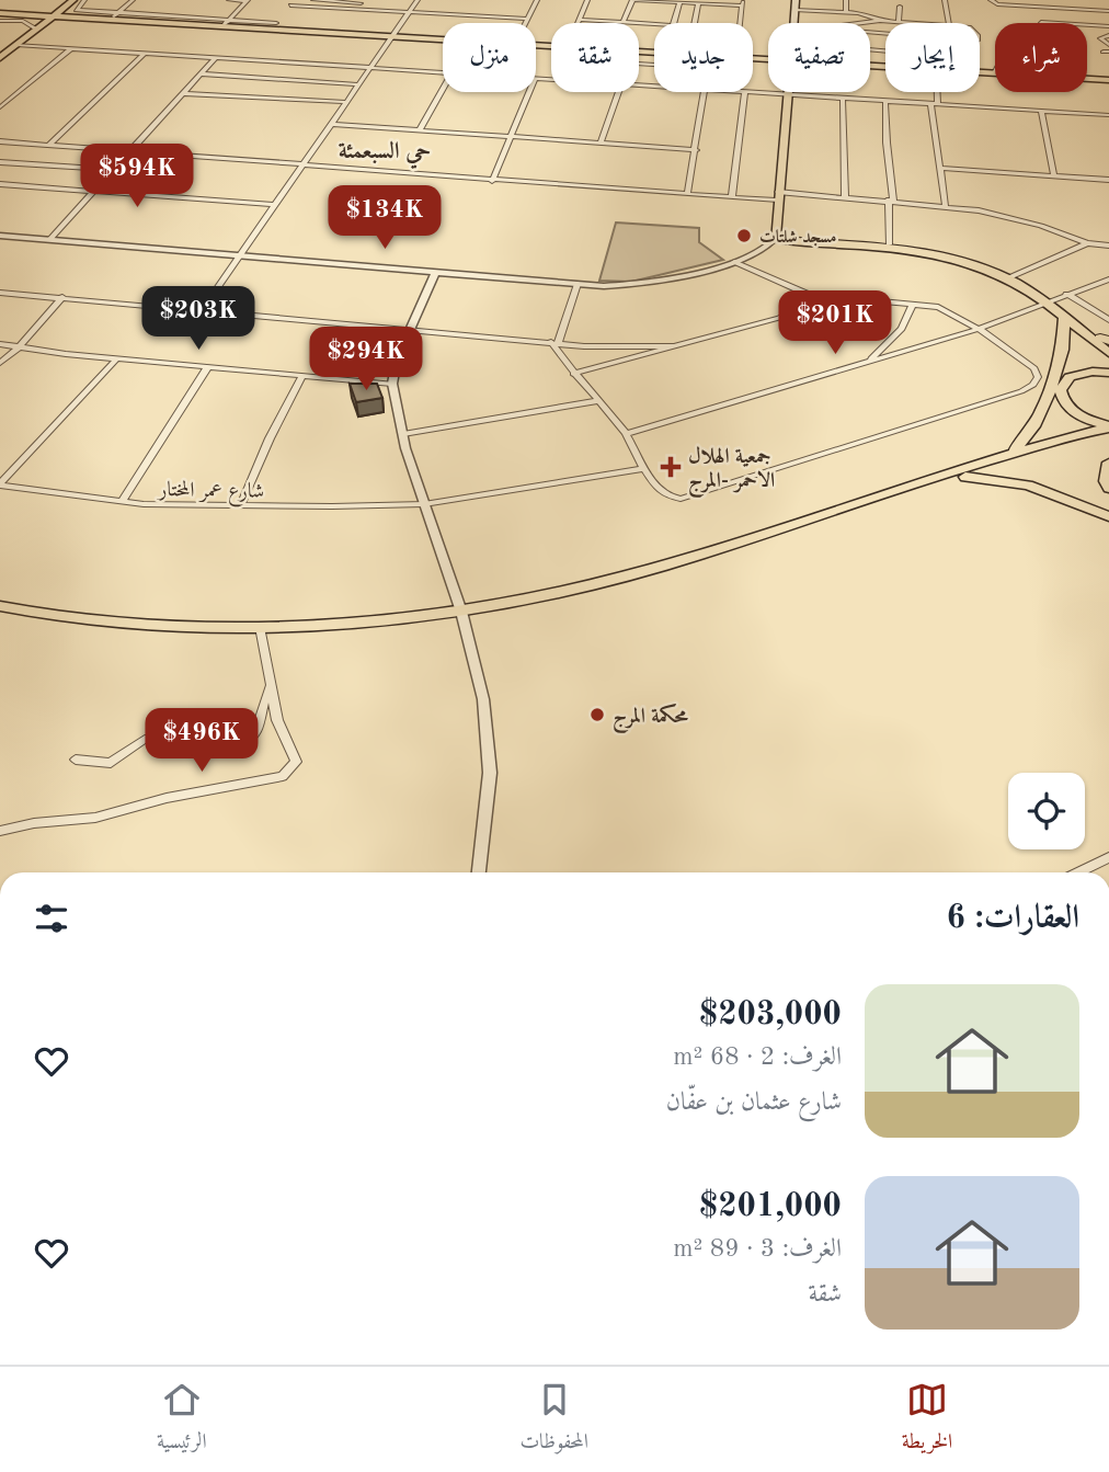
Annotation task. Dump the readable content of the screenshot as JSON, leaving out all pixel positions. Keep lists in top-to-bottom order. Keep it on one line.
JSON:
{"streets":{"street":["شارع عمر المختار"]},"districts":["حي السبعمئة"],"places":{"other":["مسجد شلتات","محكمة المرج"],"health":["جمعية الهلال الاحمر -المرج"]},"page":{"chip":["شراء","إيجار","تصفية","جديد","شقة","منزل"],"price":["$594K","$134K","$203K","$201K","$294K","$496K"],"heading":"العقارات: 6","list":[{"name":"$203,000","note":"الغرف: 2 · 68 m² · شارع عثمان بن عفّان"},{"name":"$201,000","note":"الغرف: 3 · 89 m² · شقة"}],"tabs":["الخريطة","المحفوظات","الرئيسية"]}}
